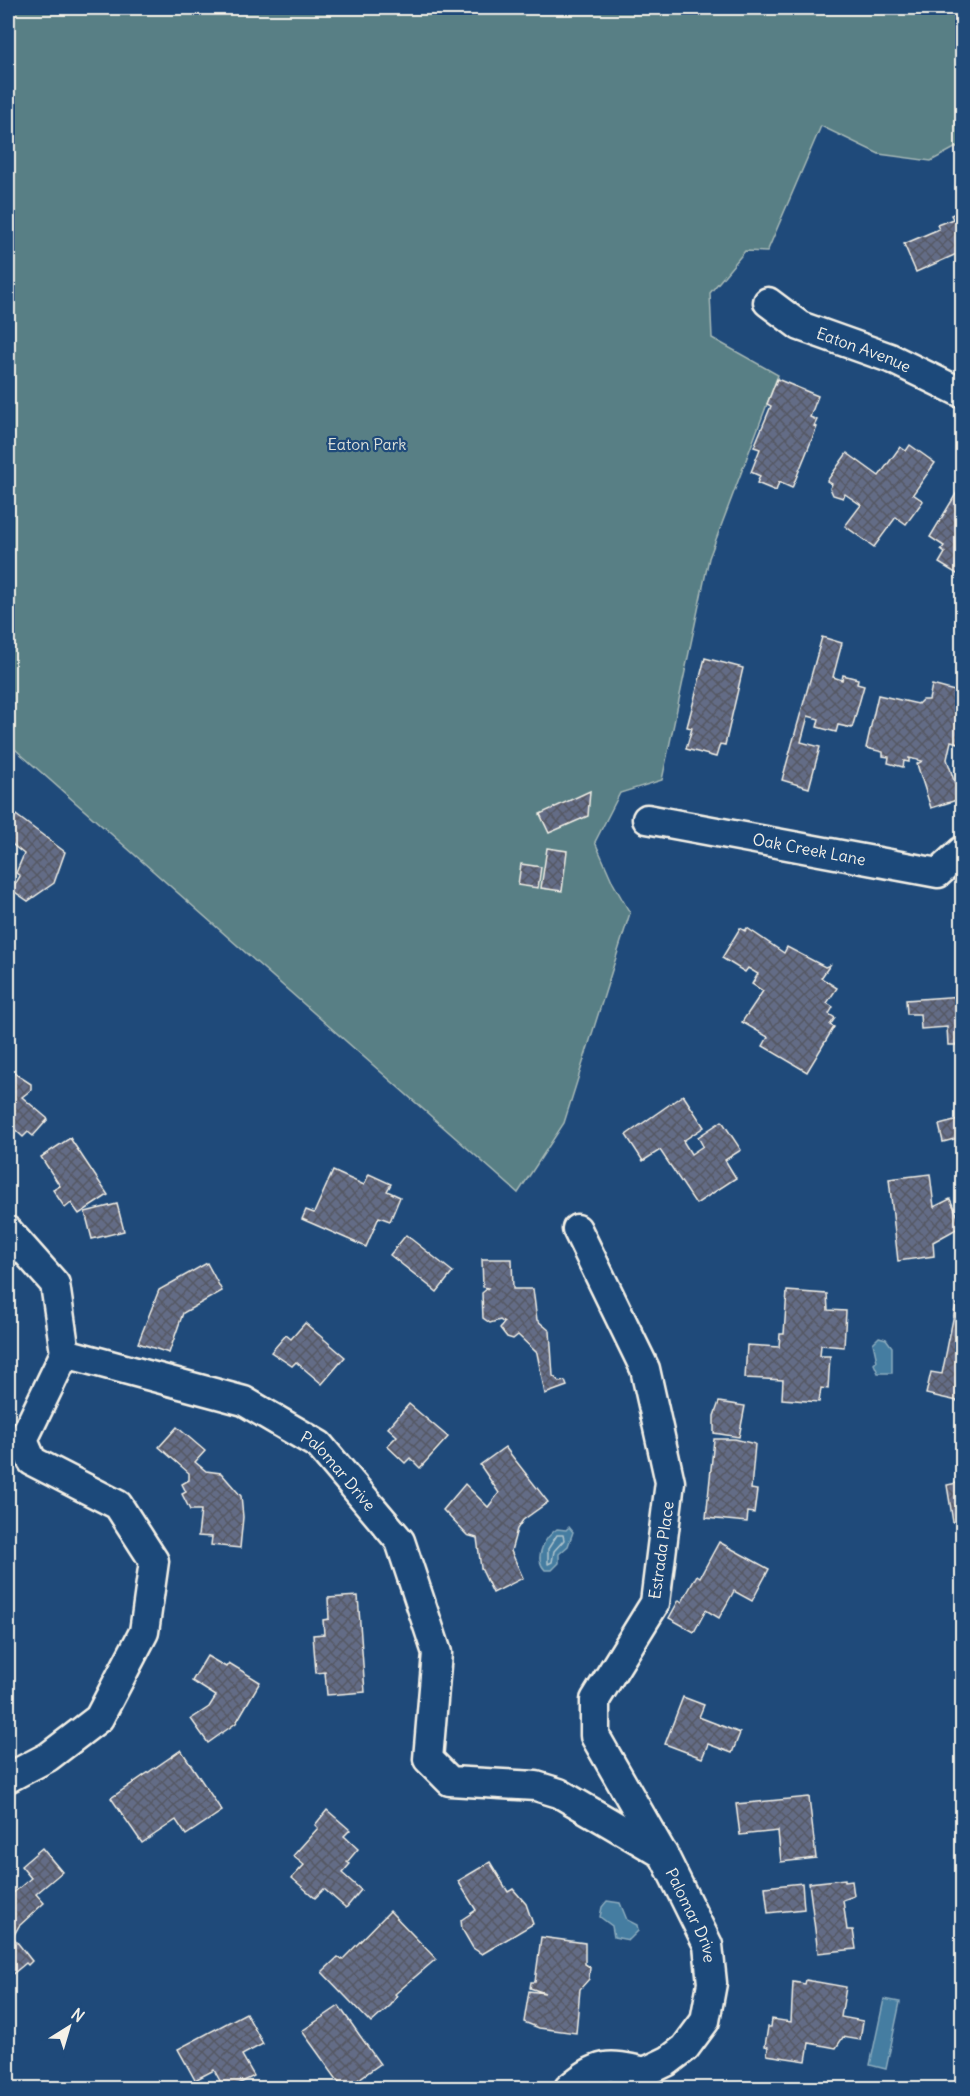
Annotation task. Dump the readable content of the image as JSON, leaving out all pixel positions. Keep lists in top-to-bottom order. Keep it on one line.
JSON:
{"streets":{"street":["Eaton Avenue","Oak Creek Lane","Palomar Drive","Estrada Place"]},"crossings":[["Palomar Drive","Estrada Place"]],"parks":["Eaton Park"],"north":"top right"}
